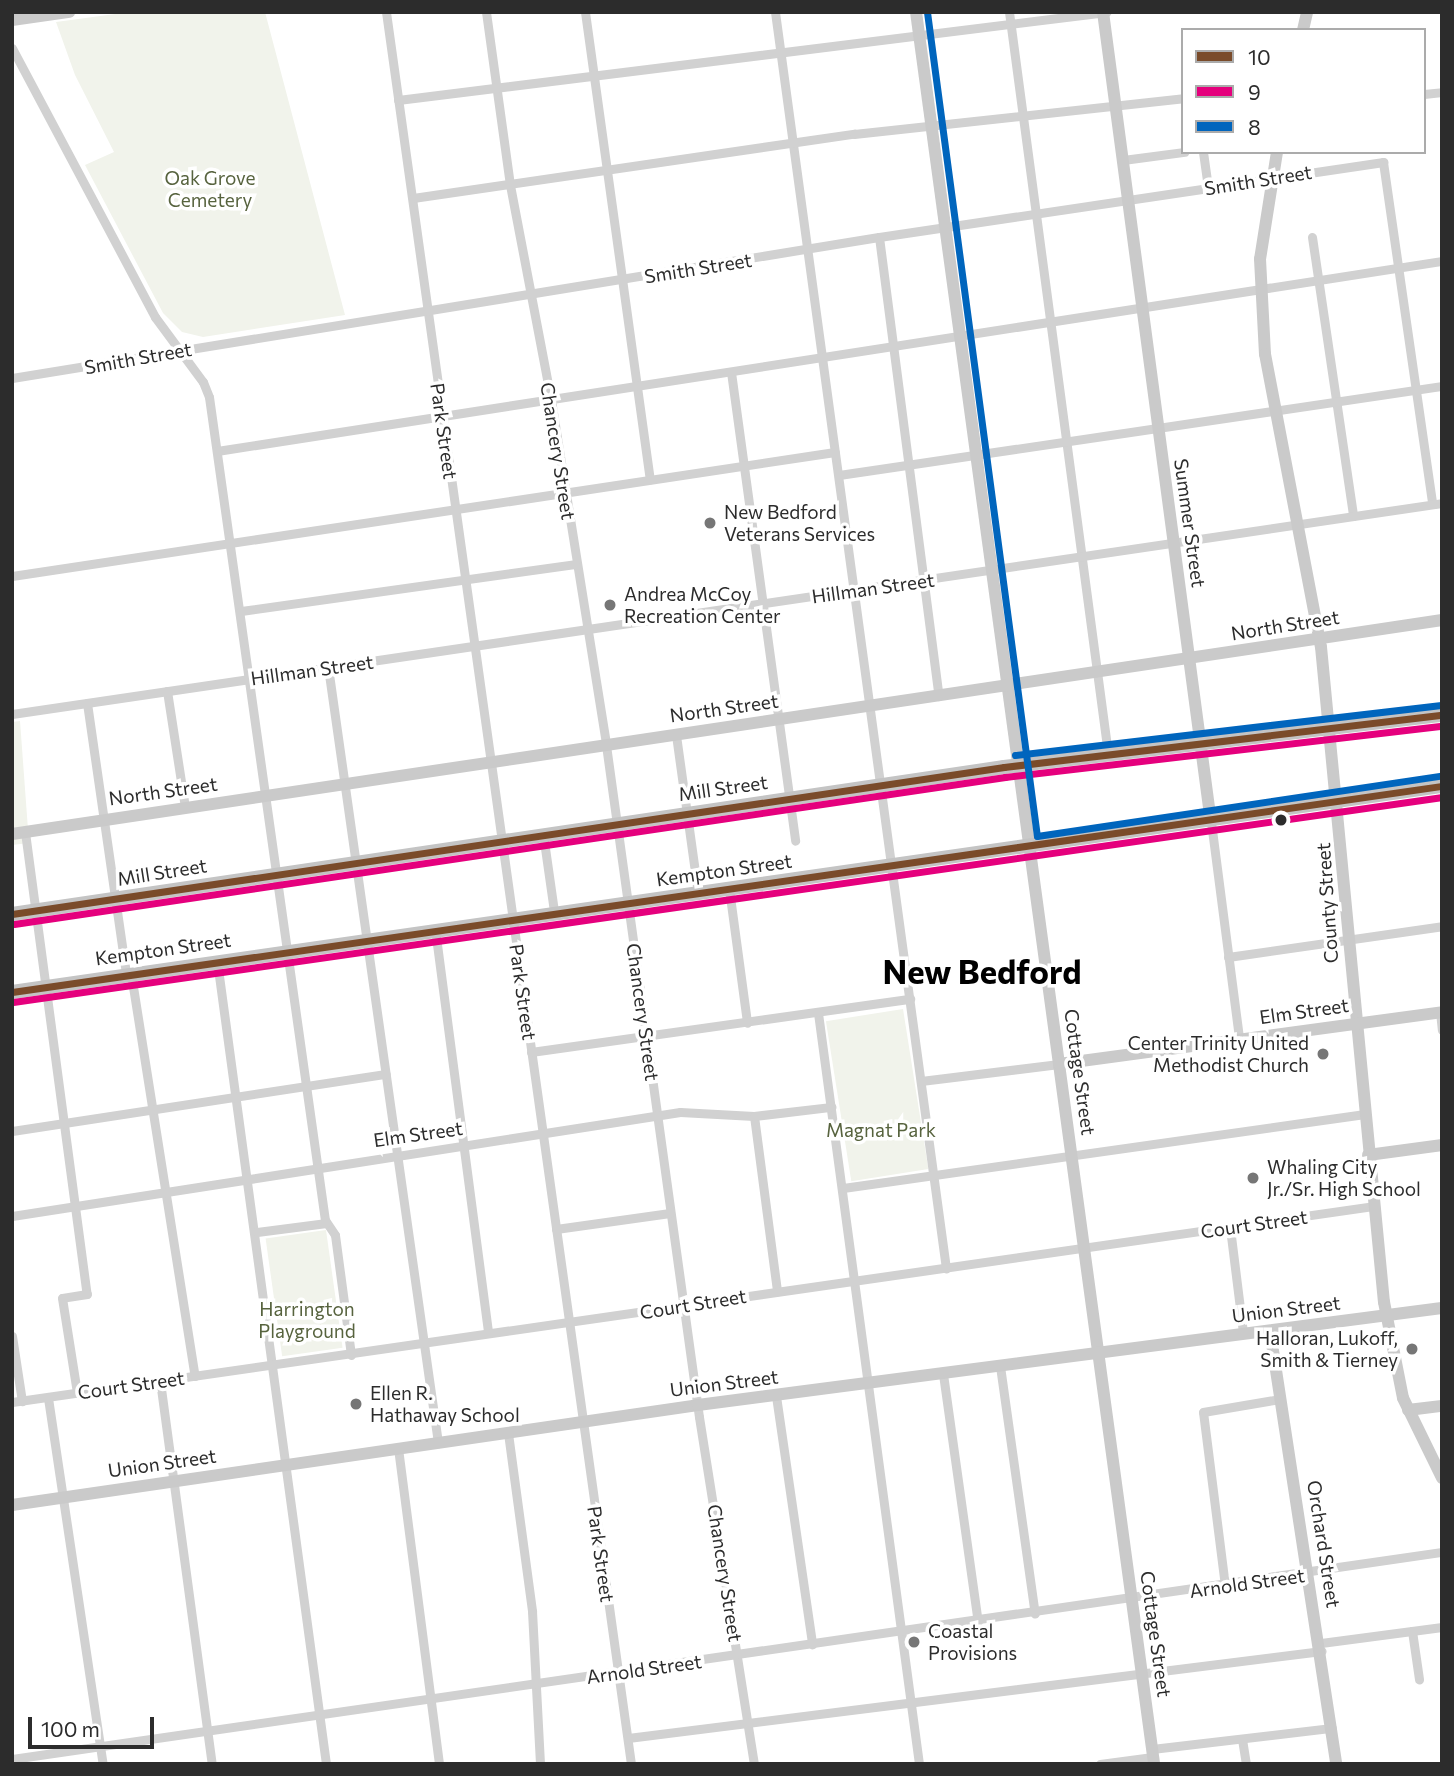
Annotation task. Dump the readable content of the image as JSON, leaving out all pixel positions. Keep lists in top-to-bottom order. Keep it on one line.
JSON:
{"streets":{"main road":["Summer Street","North Street","Mill Street","Kempton Street","County Street","Elm Street","Cottage Street","Union Street","Orchard Street"],"street":["Smith Street","Park Street","Chancery Street","Hillman Street","Court Street","Arnold Street"]},"crossings":[["Smith Street","Park Street"],["Smith Street","Chancery Street"],["Smith Street","Summer Street"],["Smith Street","County Street"],["Smith Street","Cottage Street"],["Park Street","Hillman Street"],["Park Street","North Street"],["Park Street","Mill Street"],["Park Street","Kempton Street"],["Park Street","Elm Street"],["Park Street","Court Street"],["Park Street","Union Street"],["Park Street","Arnold Street"],["Chancery Street","Hillman Street"],["Chancery Street","North Street"],["Chancery Street","Mill Street"],["Chancery Street","Kempton Street"],["Chancery Street","Elm Street"],["Chancery Street","Court Street"],["Chancery Street","Union Street"],["Chancery Street","Arnold Street"],["Summer Street","Hillman Street"],["Summer Street","North Street"],["Summer Street","Mill Street"],["Summer Street","Kempton Street"],["Summer Street","Elm Street"],["Hillman Street","County Street"],["Hillman Street","Cottage Street"],["North Street","County Street"],["North Street","Cottage Street"],["Mill Street","County Street"],["Mill Street","Cottage Street"],["Kempton Street","County Street"],["Kempton Street","Cottage Street"],["County Street","Elm Street"],["County Street","Court Street"],["County Street","Union Street"],["Elm Street","Cottage Street"],["Cottage Street","Court Street"],["Cottage Street","Union Street"],["Cottage Street","Arnold Street"],["Union Street","Orchard Street"],["Orchard Street","Arnold Street"]],"districts":["New Bedford"],"parks":["Oak Grove Cemetery","Magnat Park","Harrington Playground"],"places":["New Bedford Veterans Services","Andrea McCoy Recreation Center","Center Trinity United Methodist Church","Whaling City Jr./Sr. High School","Halloran, Lukoff, Smith & Tierney","Ellen R. Hathaway School","Coastal Provisions"],"lines":["transit line 8","transit line 10","transit line 9"],"legend":["10","9","8"],"scale_bar":"100 m"}
